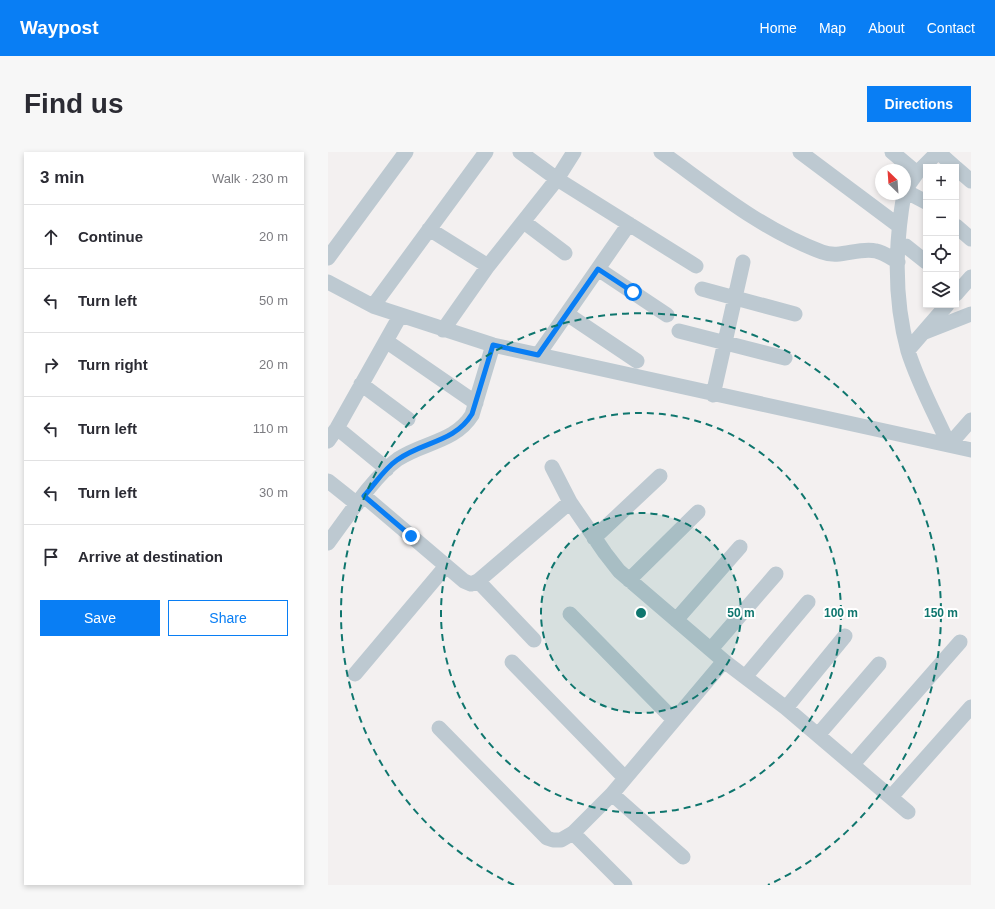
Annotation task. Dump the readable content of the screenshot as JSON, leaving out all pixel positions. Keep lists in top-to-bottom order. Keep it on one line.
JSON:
{"north":"top left","page":{"header":"Waypost","nav":["Home","Map","About","Contact"],"buttons":["Directions",["Save","Share"]],"title":"Find us","heading":["3 min","Walk · 230 m"],"map_buttons":["+","−"],"list":[["Continue","20 m"],["Turn left","50 m"],["Turn right","20 m"],["Turn left","110 m"],["Turn left","30 m"],"Arrive at destination"]},"rings":["50 m","100 m","150 m"]}
